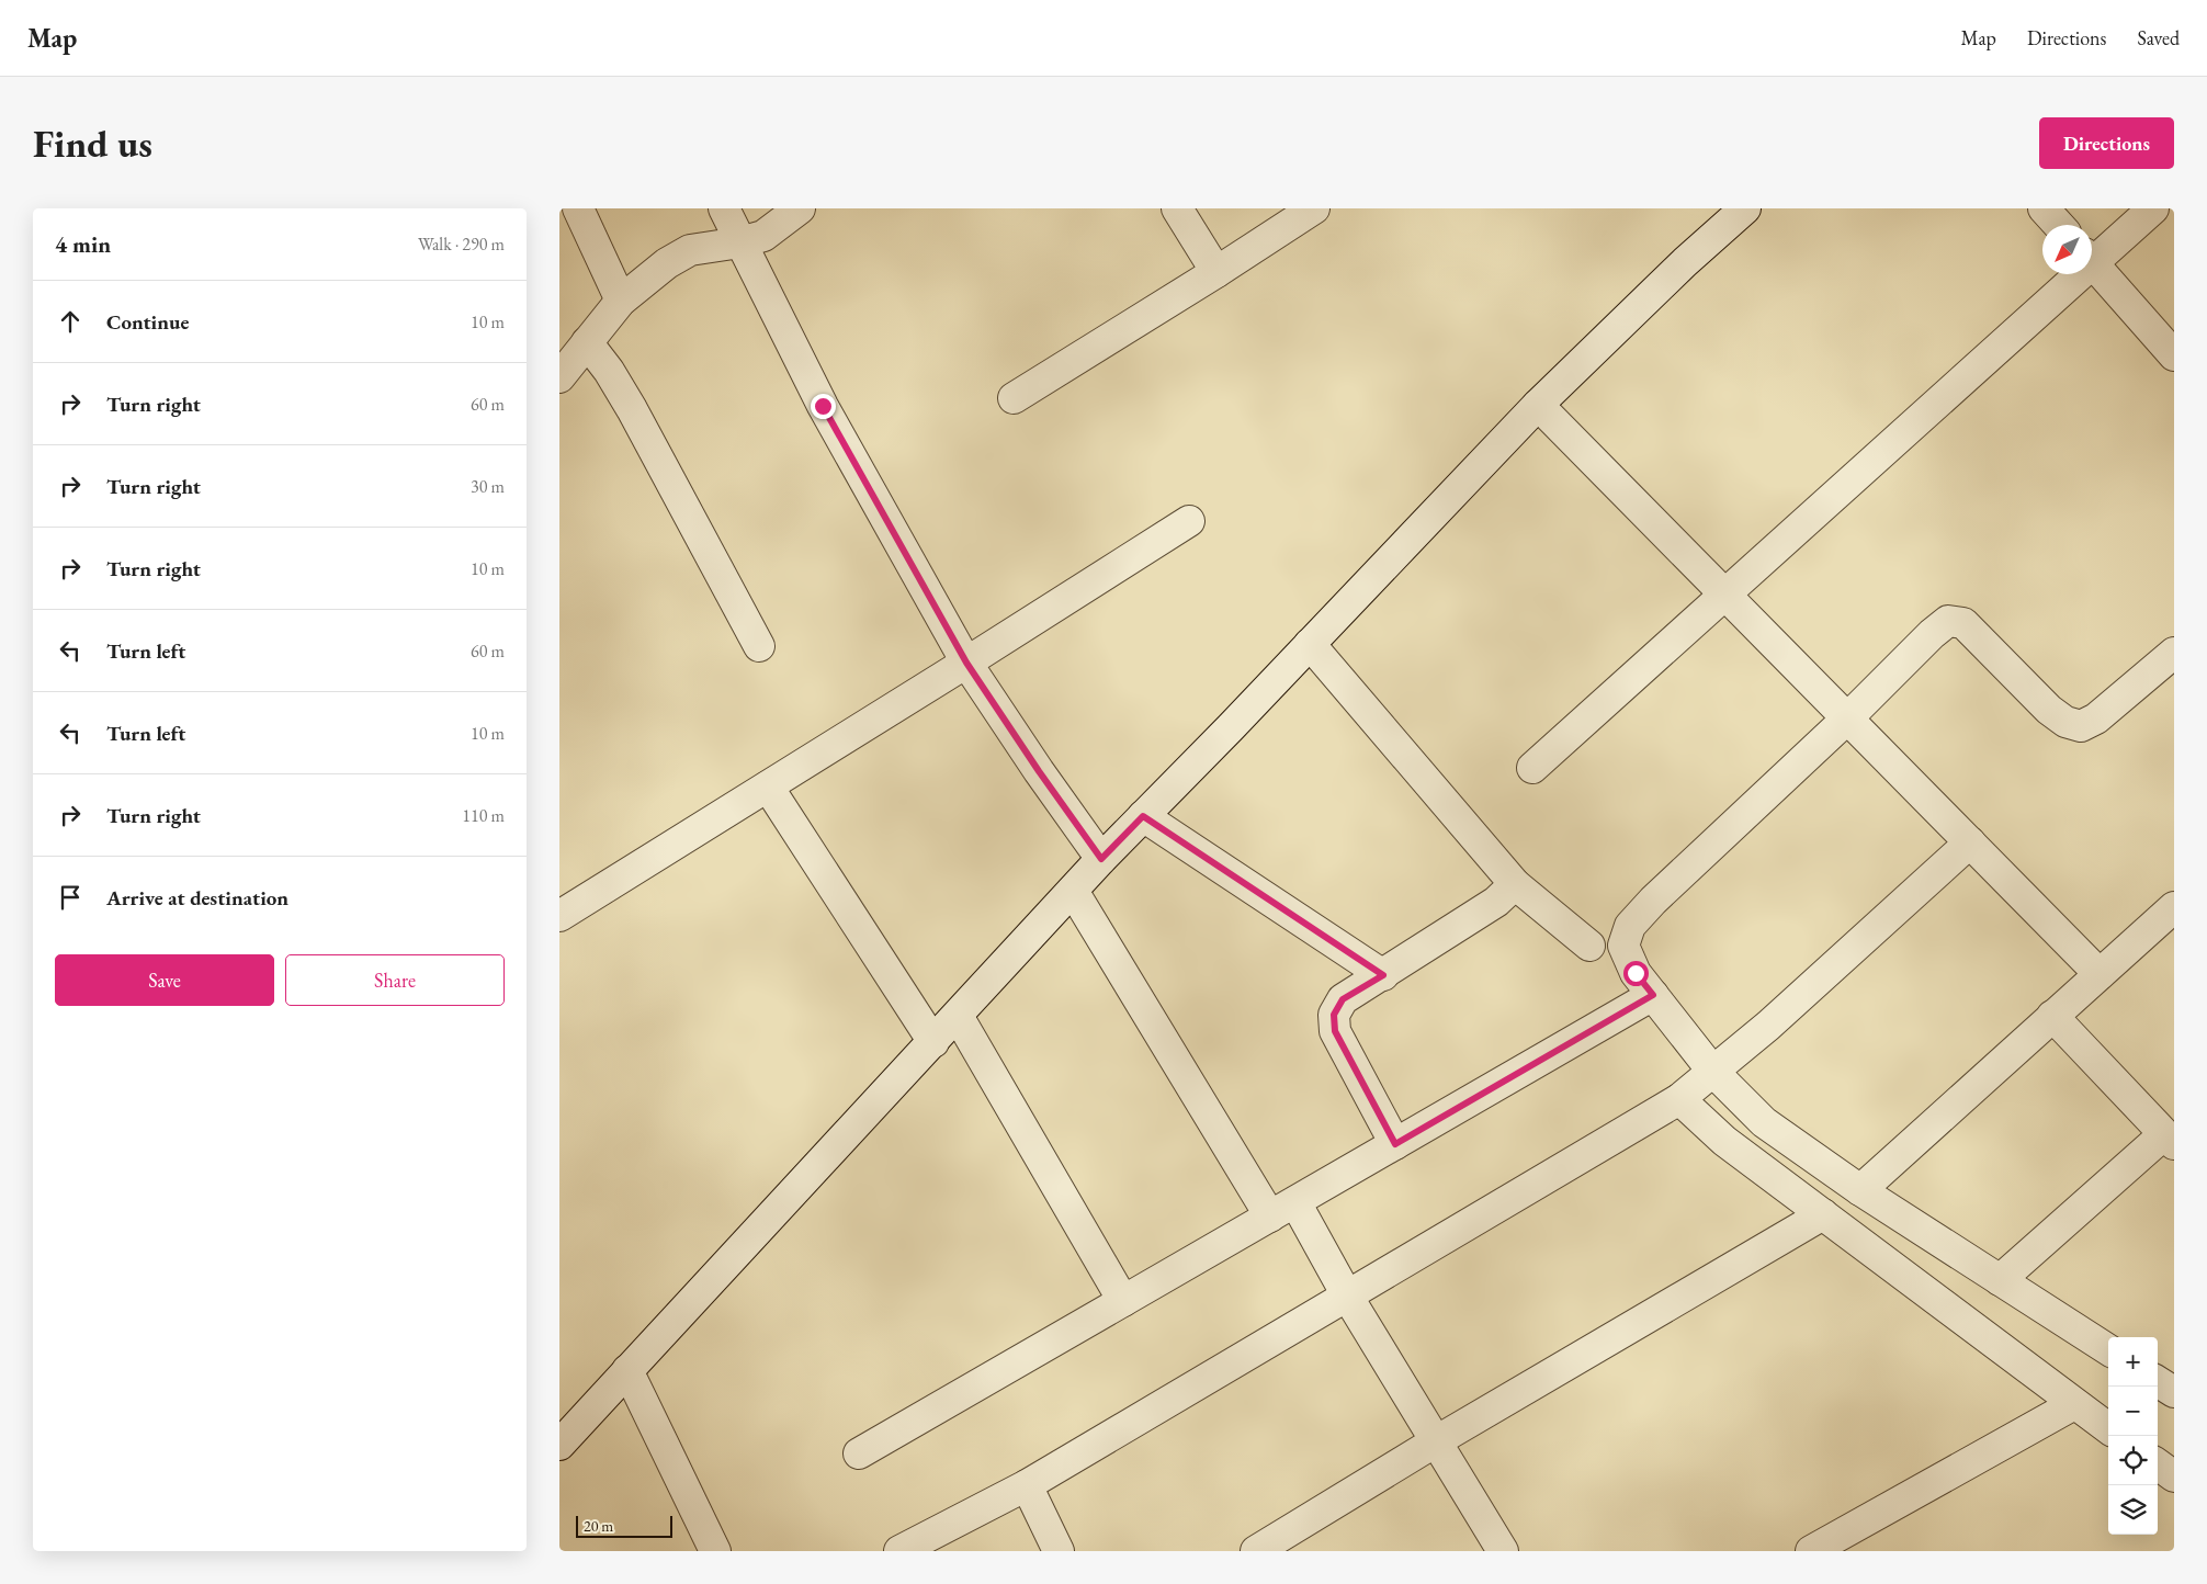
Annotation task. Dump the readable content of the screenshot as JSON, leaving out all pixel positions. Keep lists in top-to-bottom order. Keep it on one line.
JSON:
{"scale_bar":"20 m","north":"bottom left","page":{"header":"Map","nav":["Map","Directions","Saved"],"buttons":["Directions",["Save","Share"]],"title":"Find us","heading":["4 min","Walk · 290 m"],"list":[["Continue","10 m"],["Turn right","60 m"],["Turn right","30 m"],["Turn right","10 m"],["Turn left","60 m"],["Turn left","10 m"],["Turn right","110 m"],"Arrive at destination"],"map_buttons":["+","−"],"scale":"20 m"}}
